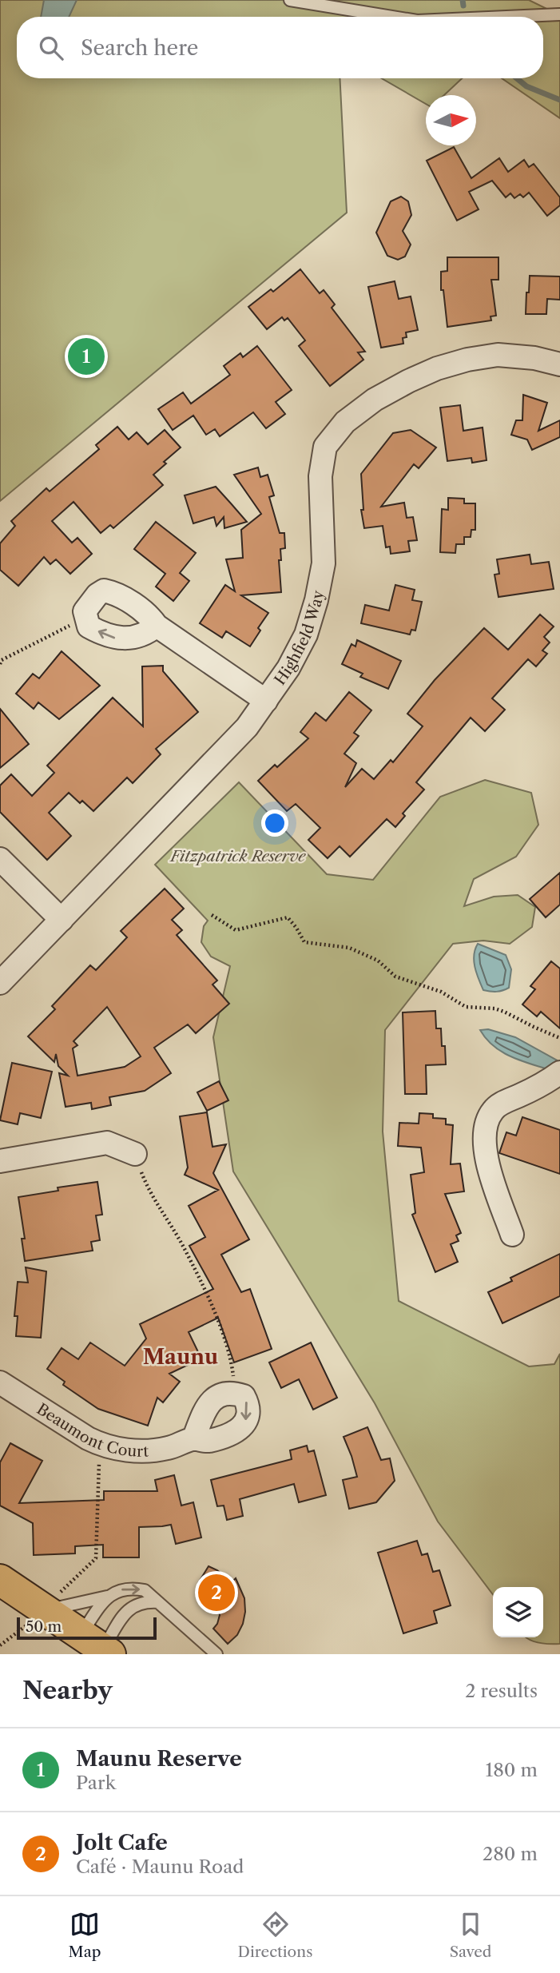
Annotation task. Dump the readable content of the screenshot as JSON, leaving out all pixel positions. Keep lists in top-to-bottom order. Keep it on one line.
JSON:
{"streets":{"street":["Highfield Way","Beaumont Court"]},"districts":["Maunu"],"parks":["Fitzpatrick Reserve"],"scale_bar":"50 m","north":"right","page":{"search":"Search here","pins":["1","2"],"scale":"50 m","heading":["Nearby","2 results"],"list":[{"mark":"1","name":"Maunu Reserve","note":"Park","value":"180 m"},{"mark":"2","name":"Jolt Cafe","note":"Café · Maunu Road","value":"280 m"}],"nav":["Map","Directions","Saved"]}}
